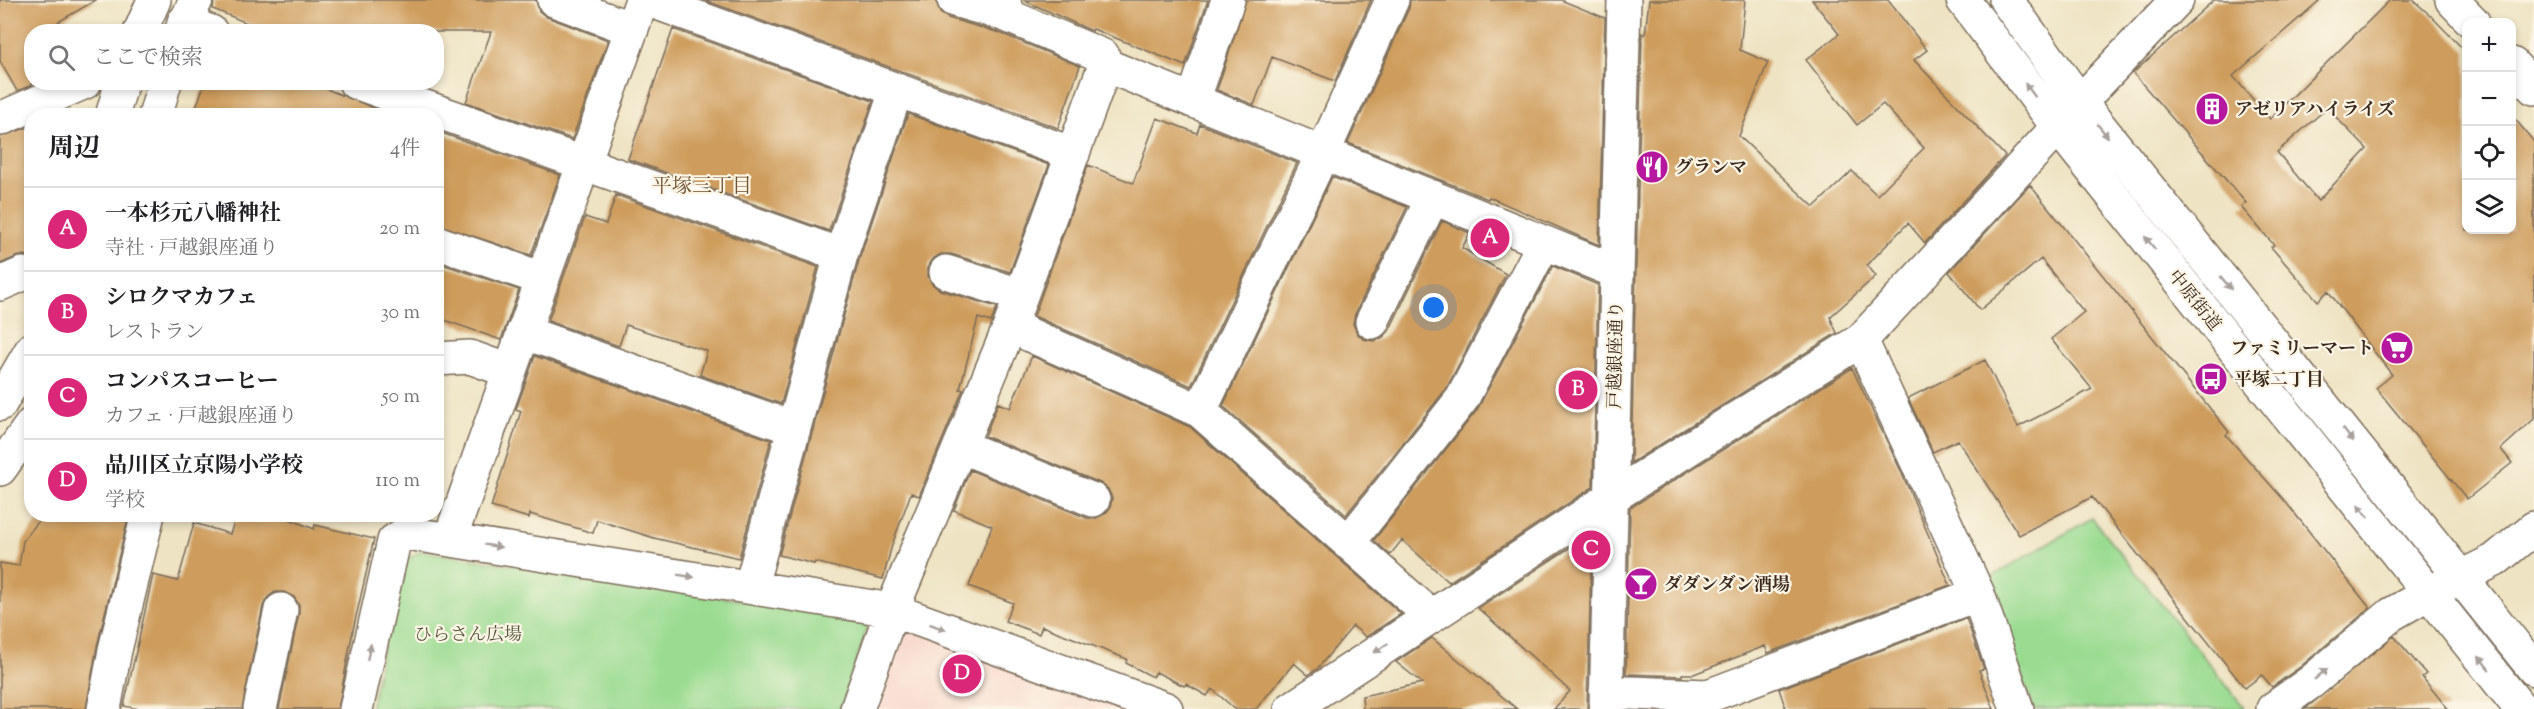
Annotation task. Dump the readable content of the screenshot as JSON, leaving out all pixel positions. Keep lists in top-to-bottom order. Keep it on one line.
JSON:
{"streets":{"street":["中原街道","戸越銀座通り"]},"districts":["平塚三丁目"],"parks":["ひらさん広場"],"places":{"building":["アゼリアハイライズ"],"restaurant":["グランマ"],"supermarket":["ファミリーマート"],"bus stop":["平塚二丁目"],"bar":["ダダンダン酒場"]},"page":{"map_buttons":["+","−"],"search":"ここで検索","heading":["周辺","4件"],"list":[{"mark":"A","name":"一本杉元八幡神社","note":"寺社 · 戸越銀座通り","value":"20 m"},{"mark":"B","name":"シロクマカフェ","note":"レストラン","value":"30 m"},{"mark":"C","name":"コンパスコーヒー","note":"カフェ · 戸越銀座通り","value":"50 m"},{"mark":"D","name":"品川区立京陽小学校","note":"学校","value":"110 m"}],"pins":["A","B","C","D"]}}
